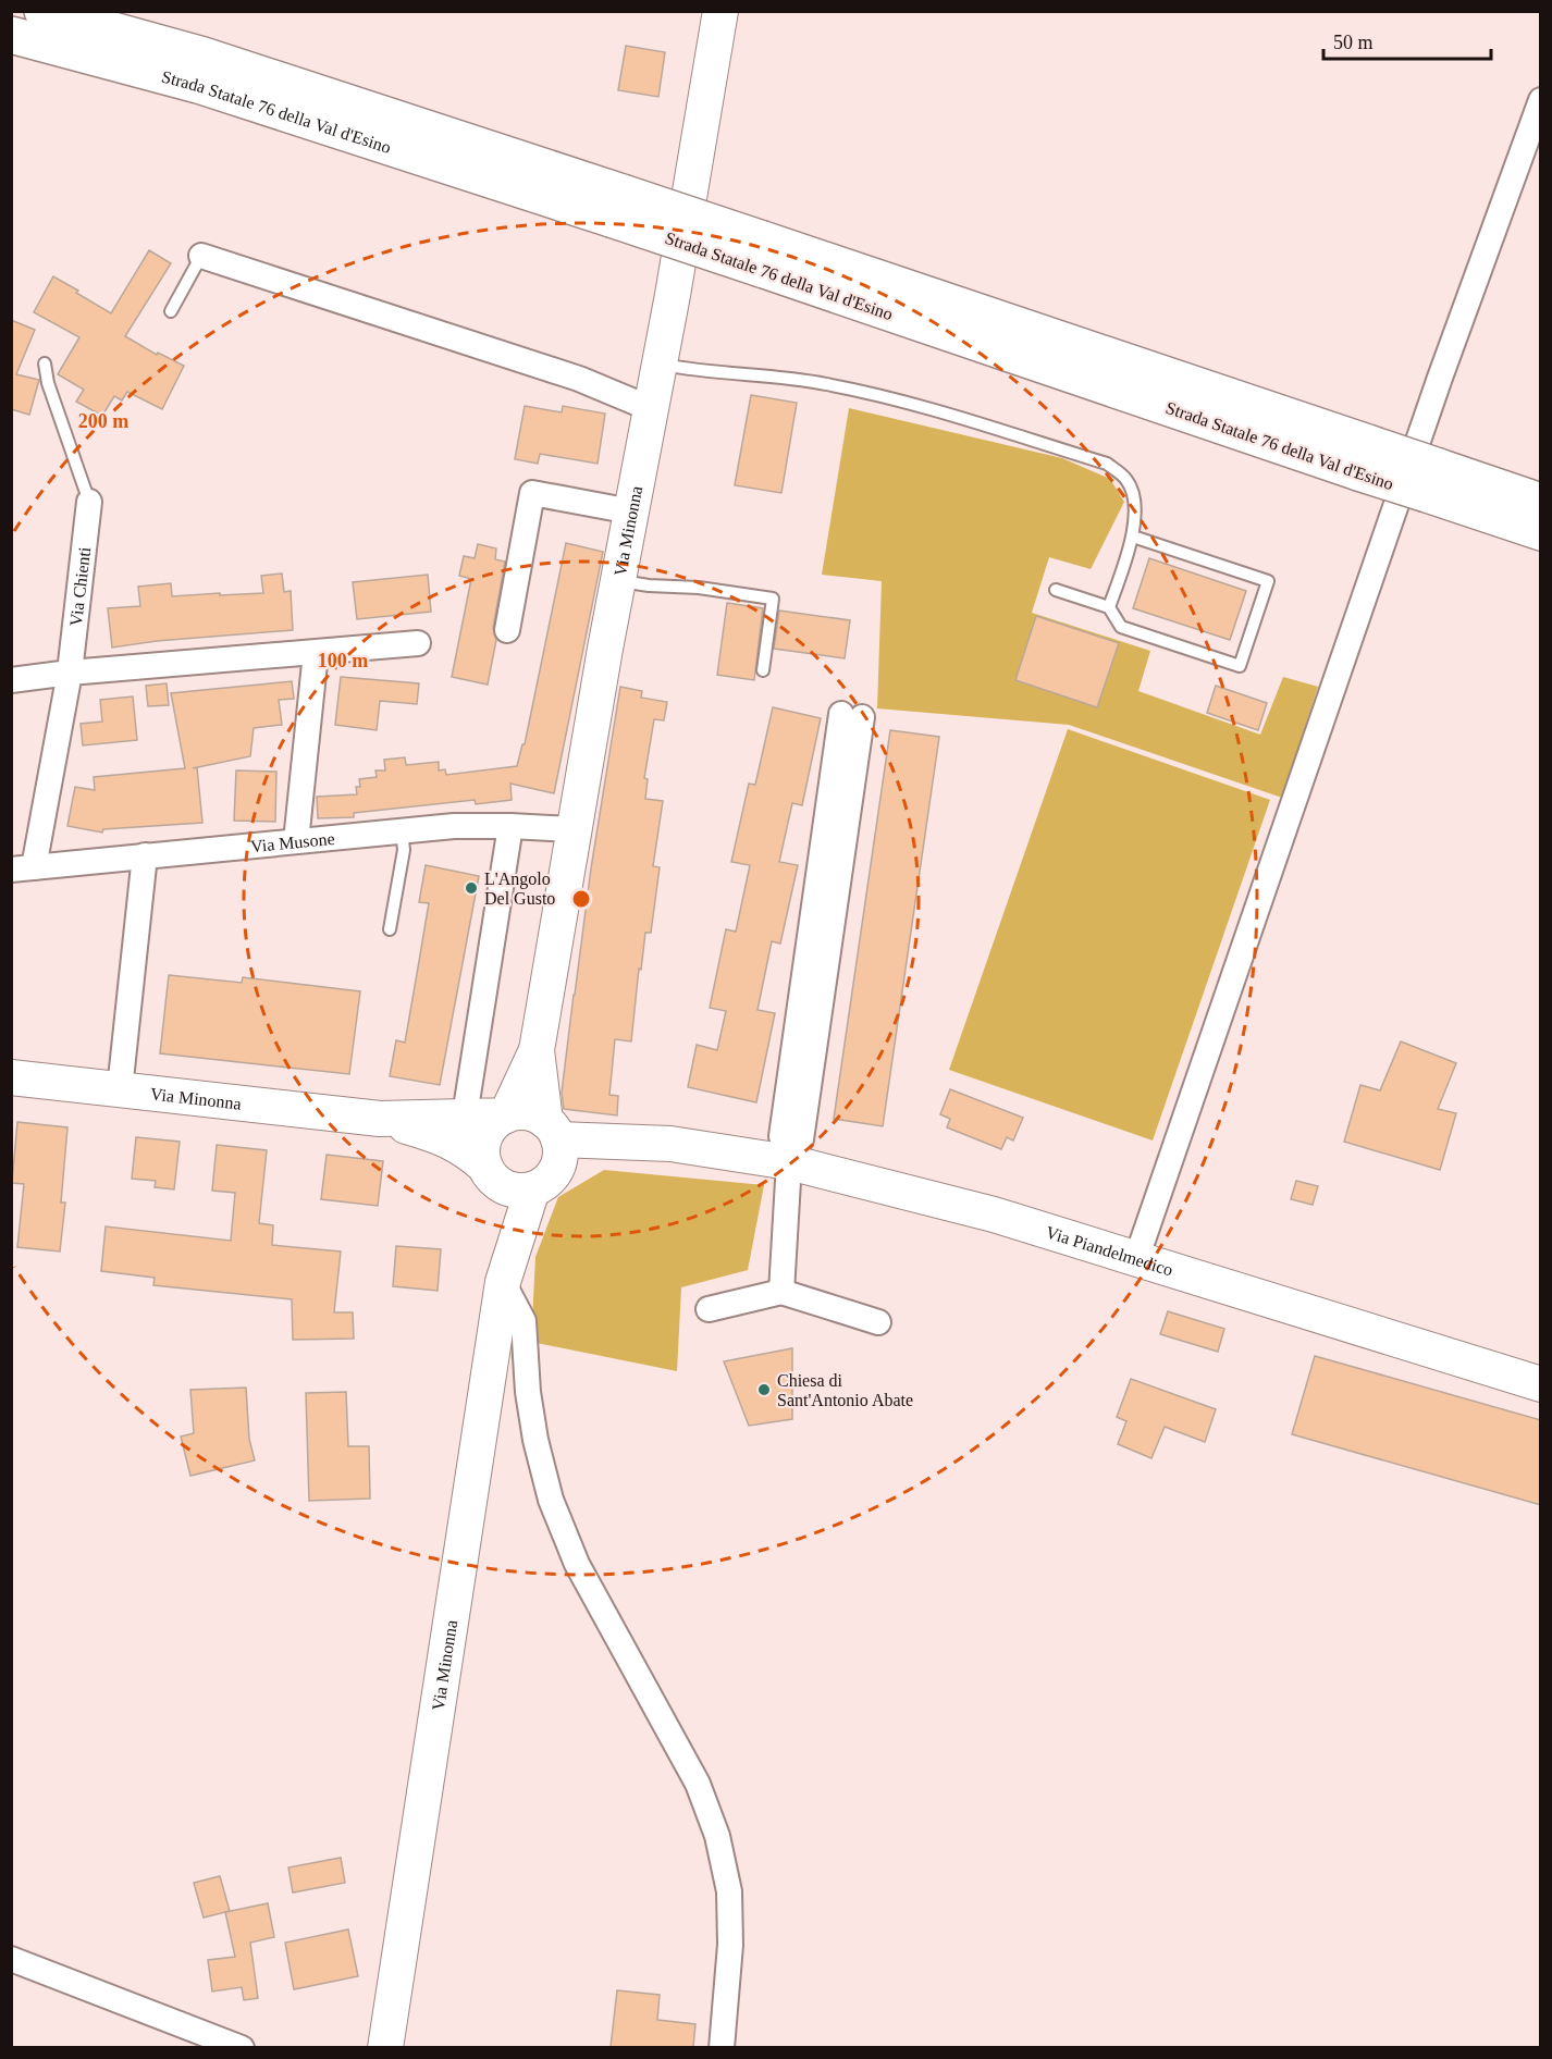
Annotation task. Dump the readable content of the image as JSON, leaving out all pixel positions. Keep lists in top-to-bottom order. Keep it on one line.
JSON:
{"streets":{"highway":["Strada Statale 76 della Val d'Esino"],"main road":["Via Minonna","Via Piandelmedico"],"street":["Via Chienti","Via Musone"]},"crossings":[["Via Minonna","Via Musone"],["Via Minonna","Via Piandelmedico"],["Via Chienti","Via Musone"]],"places":["L'Angolo Del Gusto","Chiesa di Sant'Antonio Abate"],"scale_bar":"50 m","rings":["200 m","100 m"]}
